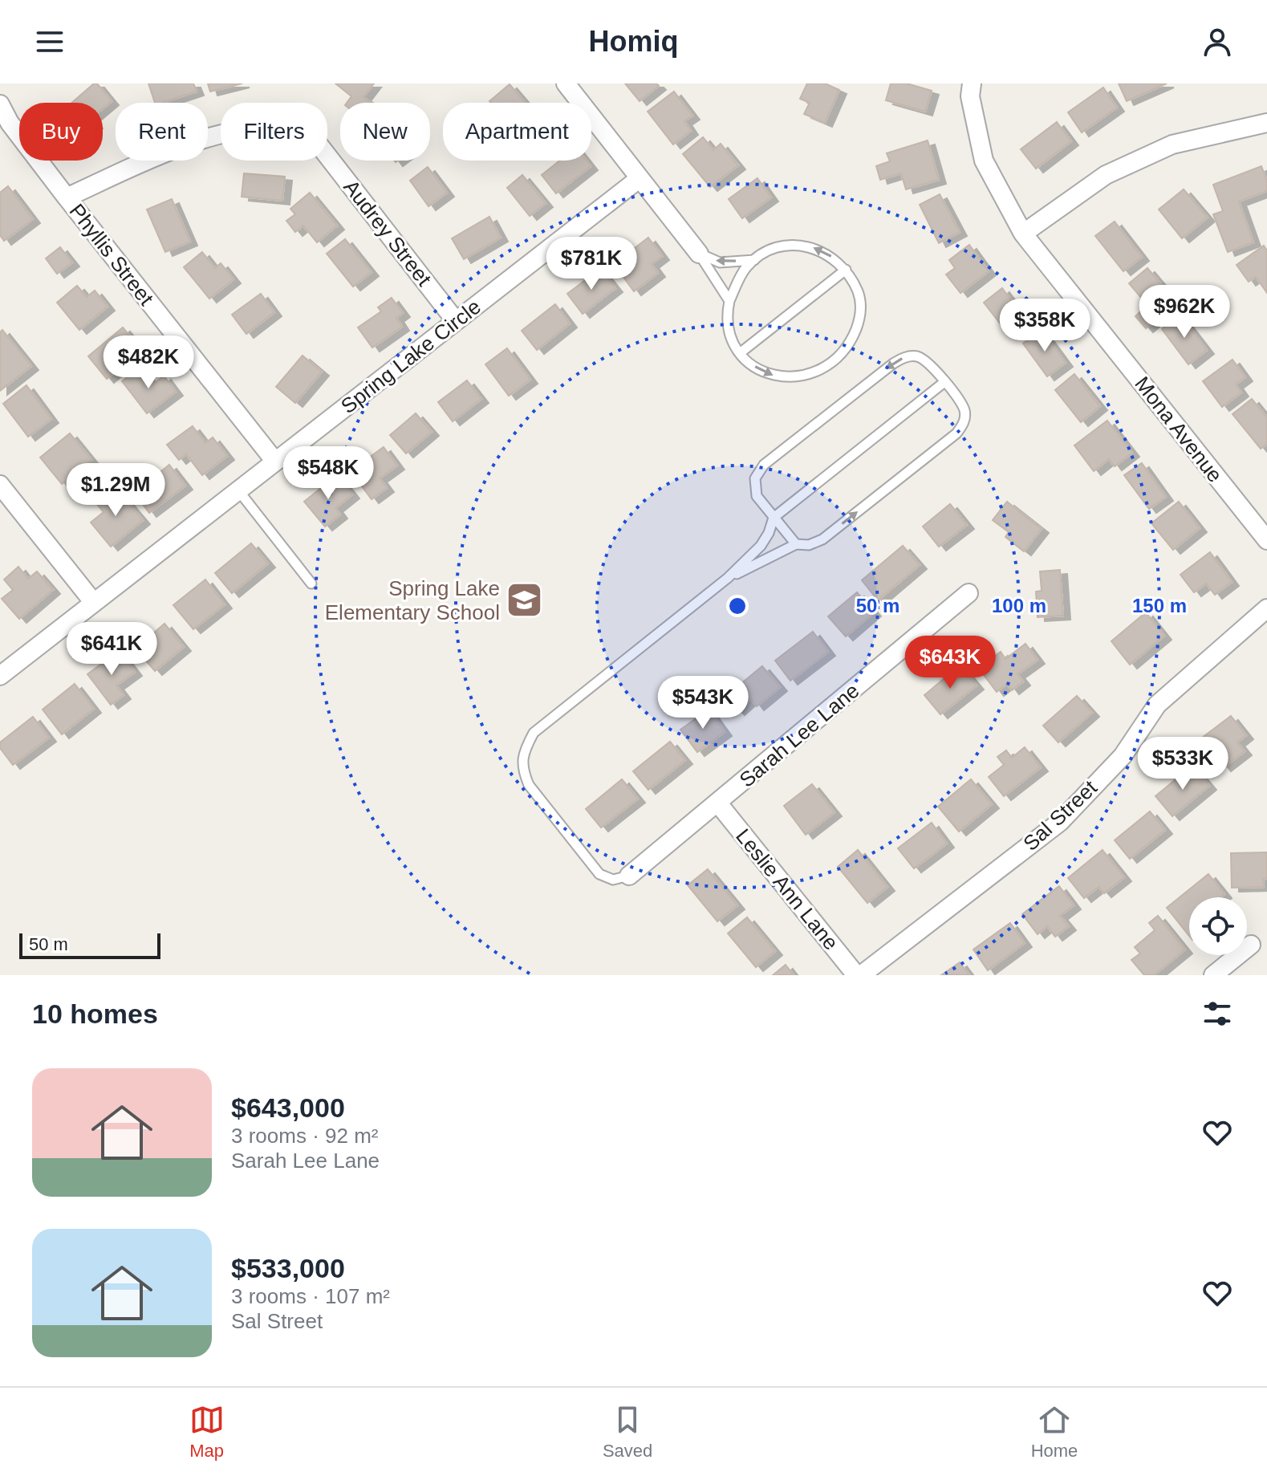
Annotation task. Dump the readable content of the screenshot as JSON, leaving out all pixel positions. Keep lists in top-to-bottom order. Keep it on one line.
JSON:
{"streets":{"street":["Audrey Street","Phyllis Street","Spring Lake Circle","Mona Avenue","Sarah Lee Lane","Sal Street","Leslie Ann Lane"]},"crossings":[["Audrey Street","Phyllis Street"],["Audrey Street","Spring Lake Circle"],["Phyllis Street","Spring Lake Circle"],["Sarah Lee Lane","Leslie Ann Lane"]],"places":{"school or university":["Spring Lake Elementary School"]},"scale_bar":"50 m","page":{"header":"Homiq","chip":["Buy","Rent","Filters","New","Apartment"],"price":["$781K","$962K","$358K","$482K","$548K","$1.29M","$641K","$643K","$543K","$533K"],"scale":"50 m","heading":"10 homes","list":[{"name":"$643,000","note":"3 rooms · 92 m² · Sarah Lee Lane"},{"name":"$533,000","note":"3 rooms · 107 m² · Sal Street"}],"tabs":["Map","Saved","Home"]},"rings":["50 m","100 m","150 m"]}
